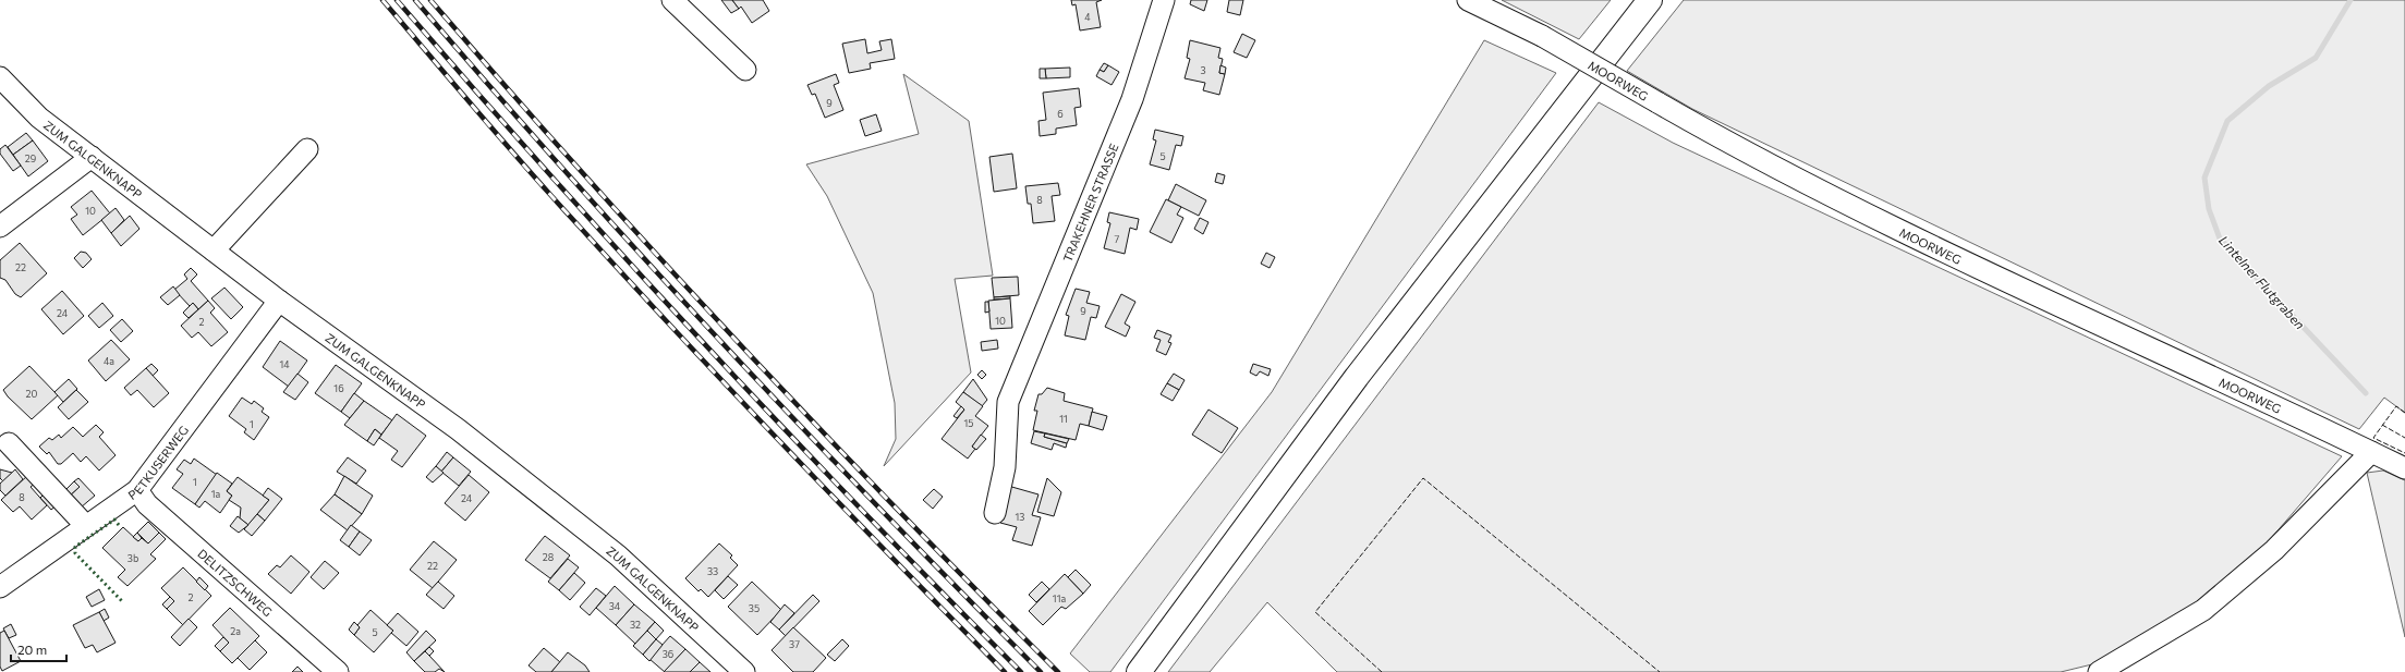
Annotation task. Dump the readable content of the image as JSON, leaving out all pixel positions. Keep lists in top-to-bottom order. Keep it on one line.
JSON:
{"streets":{"street":["MOORWEG","ZUM GALGENKNAPP","TRAKEHNER STRASSE","PETKUSERWEG","DELITZSCHWEG"]},"crossings":[["ZUM GALGENKNAPP","PETKUSERWEG"],["PETKUSERWEG","DELITZSCHWEG"]],"water":["Lintelner Flutgraben"],"house_numbers":["4","3","9","6","5","29","8","10","7","22","9","24","10","2","4a","14","16","20","11","15","1","1","1a","8","24","13","28","3b","22","33","2","11a","34","35","32","2a","5","37","36"],"scale_bar":"20 m"}
